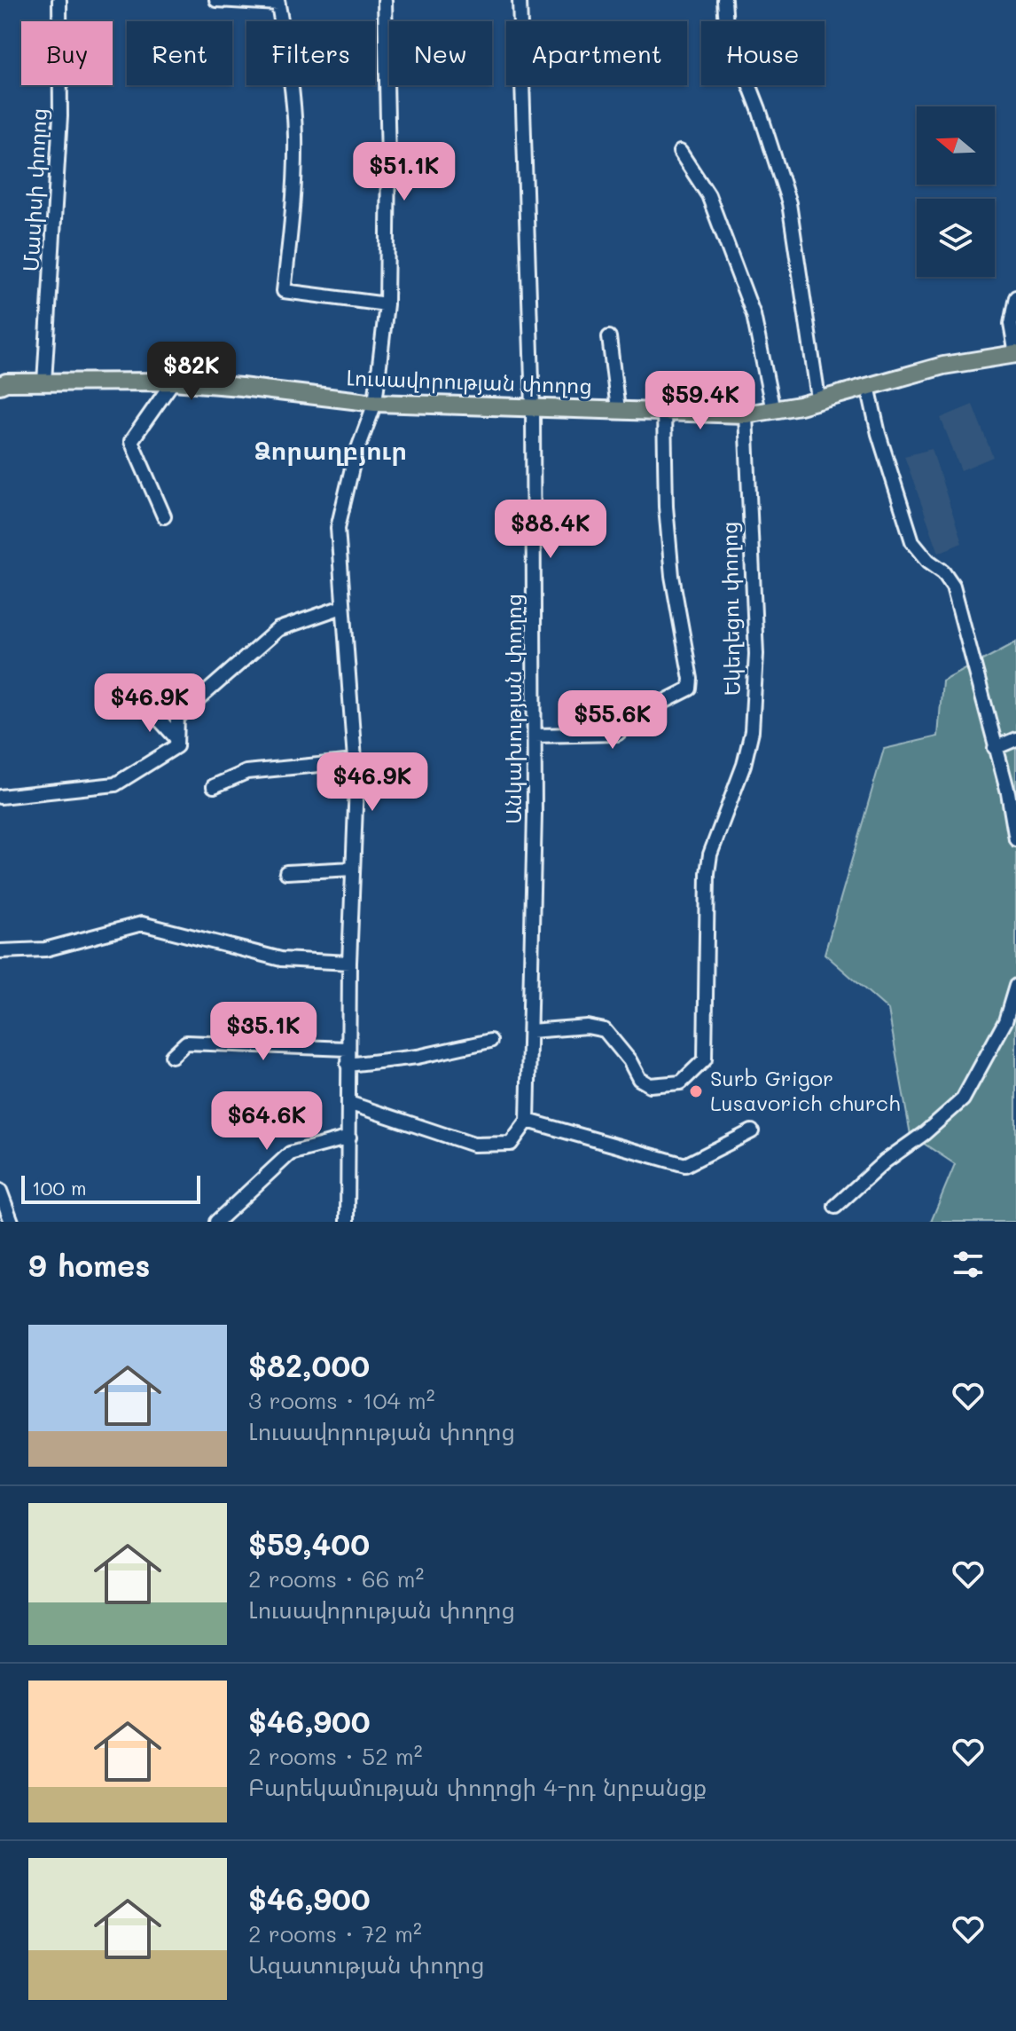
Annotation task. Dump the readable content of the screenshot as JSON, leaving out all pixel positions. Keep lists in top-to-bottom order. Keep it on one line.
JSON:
{"streets":{"main road":["Լուսավորության փողոց"],"street":["Մասիսի փողոց","Եկեղեցու փողոց","Անկախության փողոց"]},"crossings":[["Մասիսի փողոց","Լուսավորության փողոց"],["Լուսավորության փողոց","Եկեղեցու փողոց"],["Լուսավորության փողոց","Անկախության փողոց"],["Եկեղեցու փողոց","Անկախության փողոց"]],"districts":["Ձորաղբյուր"],"places":["Surb Grigor Lusavorich church"],"scale_bar":"100 m","north":"left","page":{"chip":["Buy","Rent","Filters","New","Apartment","House"],"price":["$51.1K","$82K","$59.4K","$88.4K","$46.9K","$55.6K","$46.9K","$35.1K","$64.6K"],"scale":"100 m","heading":"9 homes","list":[{"name":"$82,000","note":"3 rooms · 104 m² · Լուսավորության փողոց"},{"name":"$59,400","note":"2 rooms · 66 m² · Լուսավորության փողոց"},{"name":"$46,900","note":"2 rooms · 52 m² · Բարեկամության փողոցի 4-րդ նրբանցք"},{"name":"$46,900","note":"2 rooms · 72 m² · Ազատության փողոց"}]}}
